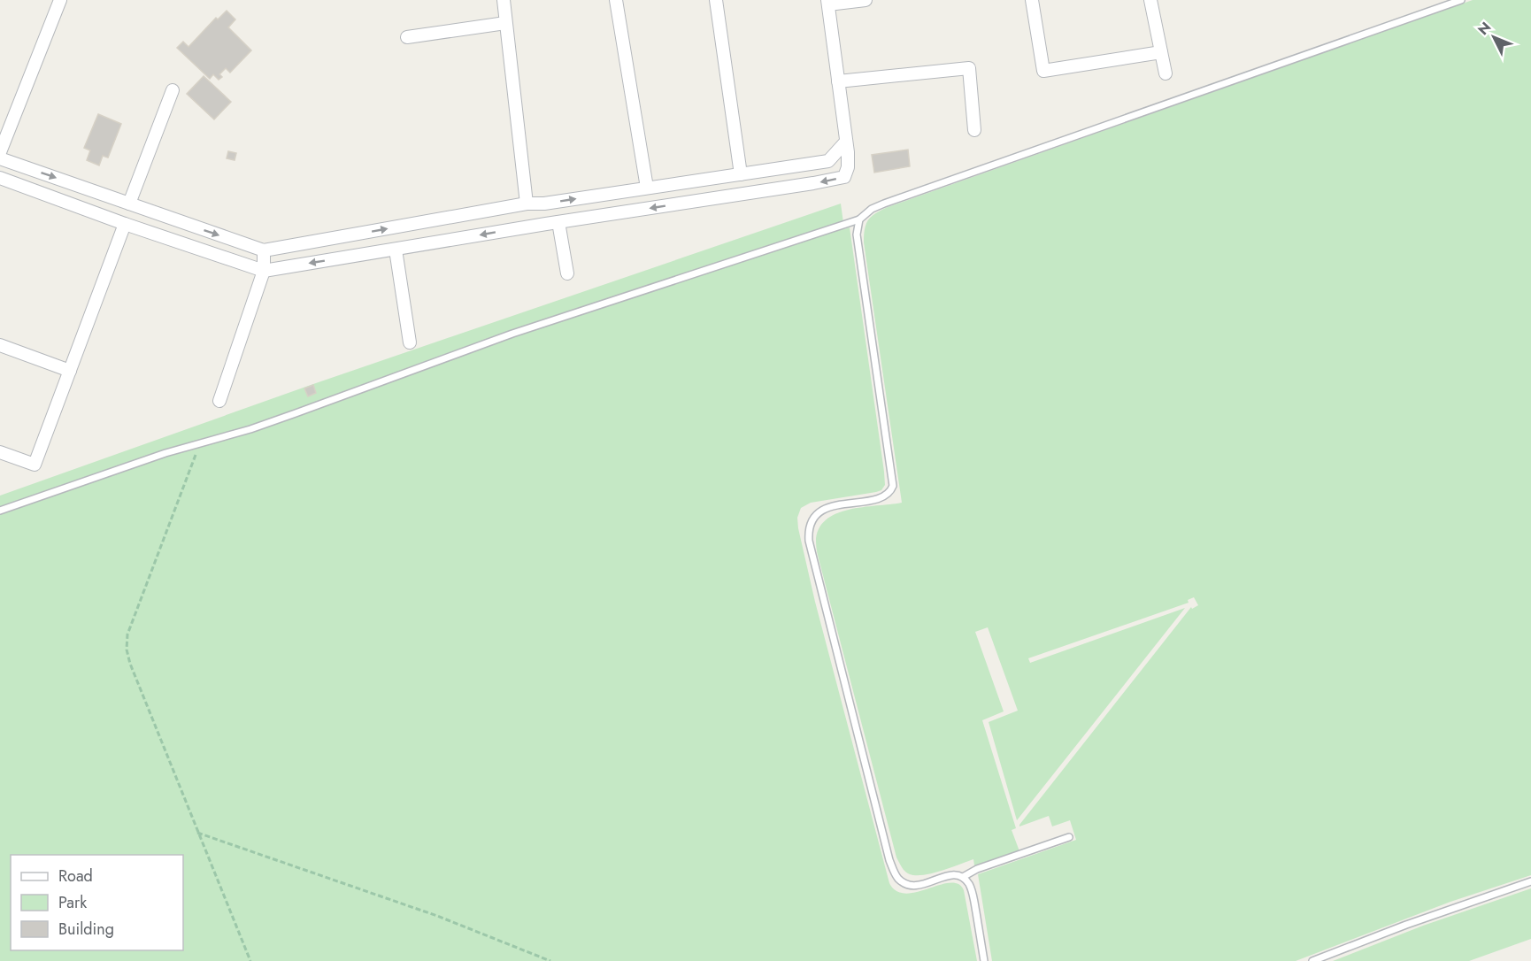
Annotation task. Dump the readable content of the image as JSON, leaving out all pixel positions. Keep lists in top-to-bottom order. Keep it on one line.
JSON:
{"legend":["Road","Park","Building"],"north":"top left"}
